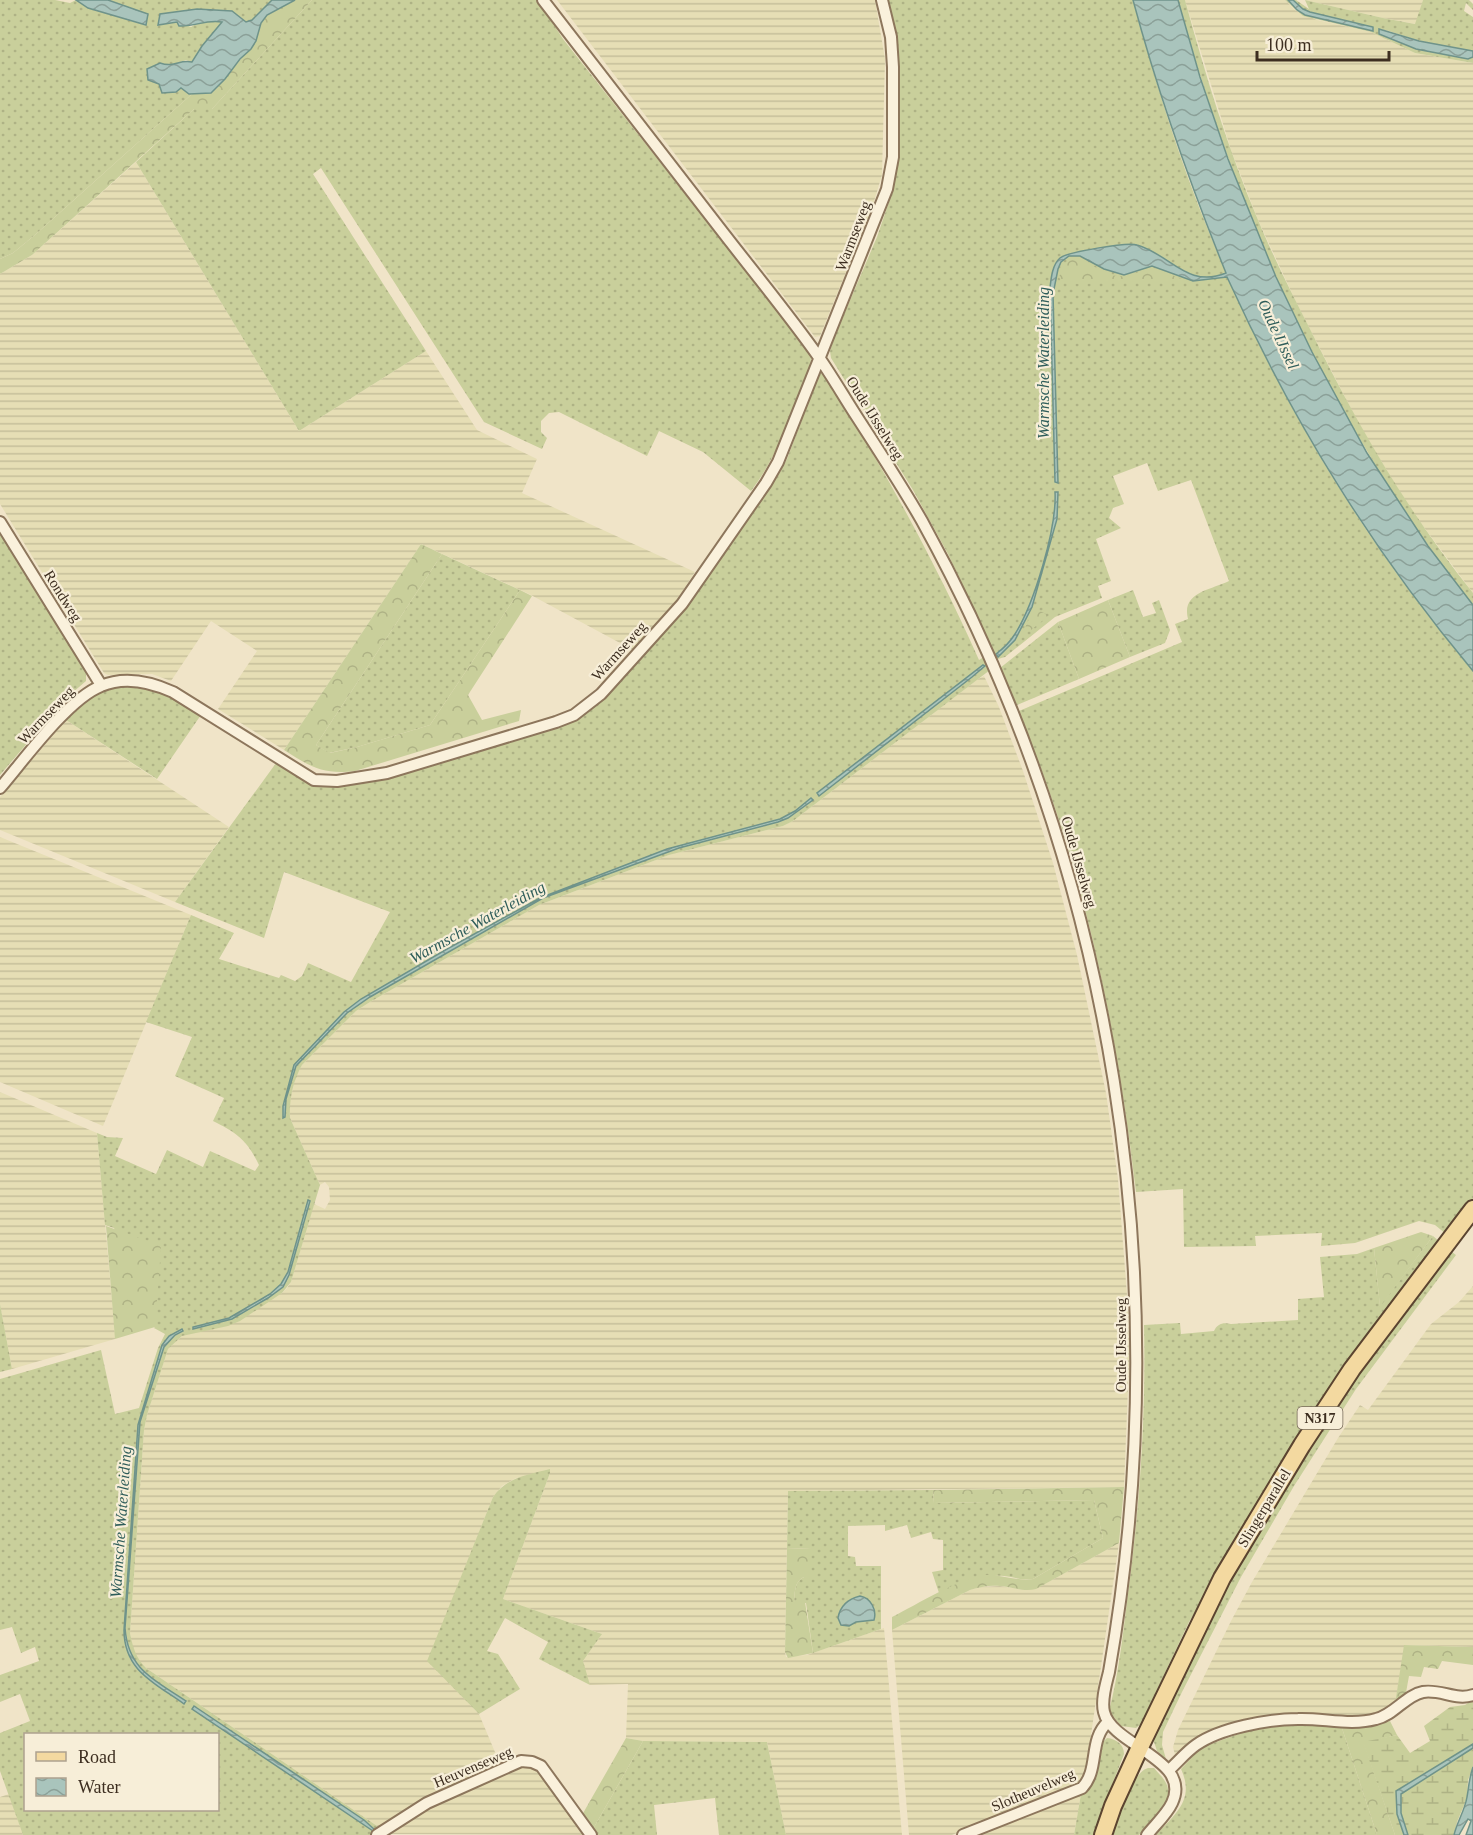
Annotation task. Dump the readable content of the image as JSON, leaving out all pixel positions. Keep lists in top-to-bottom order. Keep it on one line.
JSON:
{"streets":{"main road":["N317","Slingerparallel"],"street":["Warmseweg","Oude IJsselweg","Rondweg","Heuvenseweg","Slotheuvelweg"]},"crossings":[["Warmseweg","Oude IJsselweg"],["Warmseweg","Rondweg"],["Oude IJsselweg","Slotheuvelweg"]],"water":["Oude IJssel","Warmsche Waterleiding"],"legend":["Road","Water"],"scale_bar":"100 m"}
